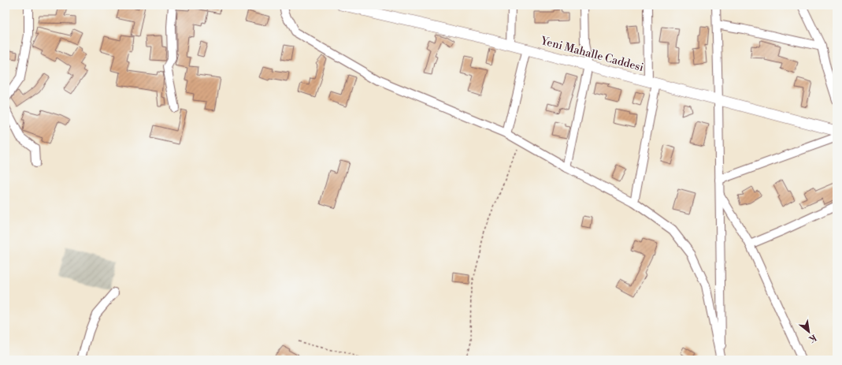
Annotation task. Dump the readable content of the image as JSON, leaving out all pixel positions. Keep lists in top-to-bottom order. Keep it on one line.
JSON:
{"streets":{"street":["Yeni Mahalle Caddesi"]},"north":"bottom right"}
